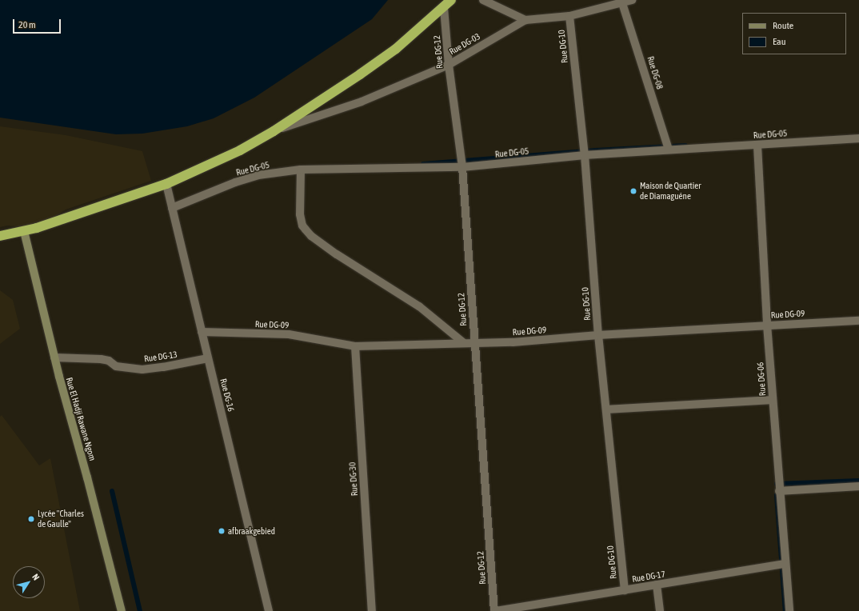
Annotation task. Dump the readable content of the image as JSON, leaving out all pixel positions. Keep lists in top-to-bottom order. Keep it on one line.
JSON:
{"streets":{"street":["Rue DG-03","Rue DG-10","Rue DG-12","Rue DG-08","Rue DG-05","Rue DG-09","Rue DG-13","Rue DG-06","Rue DG-16","Rue El Hadji Rawane Ngom","Rue DG-30","Rue DG-17"]},"crossings":[["Rue DG-03","Rue DG-10"],["Rue DG-03","Rue DG-12"],["Rue DG-03","Rue DG-08"],["Rue DG-10","Rue DG-05"],["Rue DG-10","Rue DG-09"],["Rue DG-10","Rue DG-17"],["Rue DG-12","Rue DG-05"],["Rue DG-12","Rue DG-09"],["Rue DG-12","Rue DG-17"],["Rue DG-08","Rue DG-05"],["Rue DG-05","Rue DG-06"],["Rue DG-05","Rue DG-16"],["Rue DG-09","Rue DG-06"],["Rue DG-09","Rue DG-16"],["Rue DG-09","Rue DG-30"],["Rue DG-13","Rue DG-16"],["Rue DG-13","Rue El Hadji Rawane Ngom"],["Rue DG-06","Rue DG-17"]],"places":["Maison de Quartier de Diamaguéne","Lycée \"Charles de Gaulle\"","afbraakgebied"],"legend":["Route","Eau"],"scale_bar":"20 m","north":"top right"}
